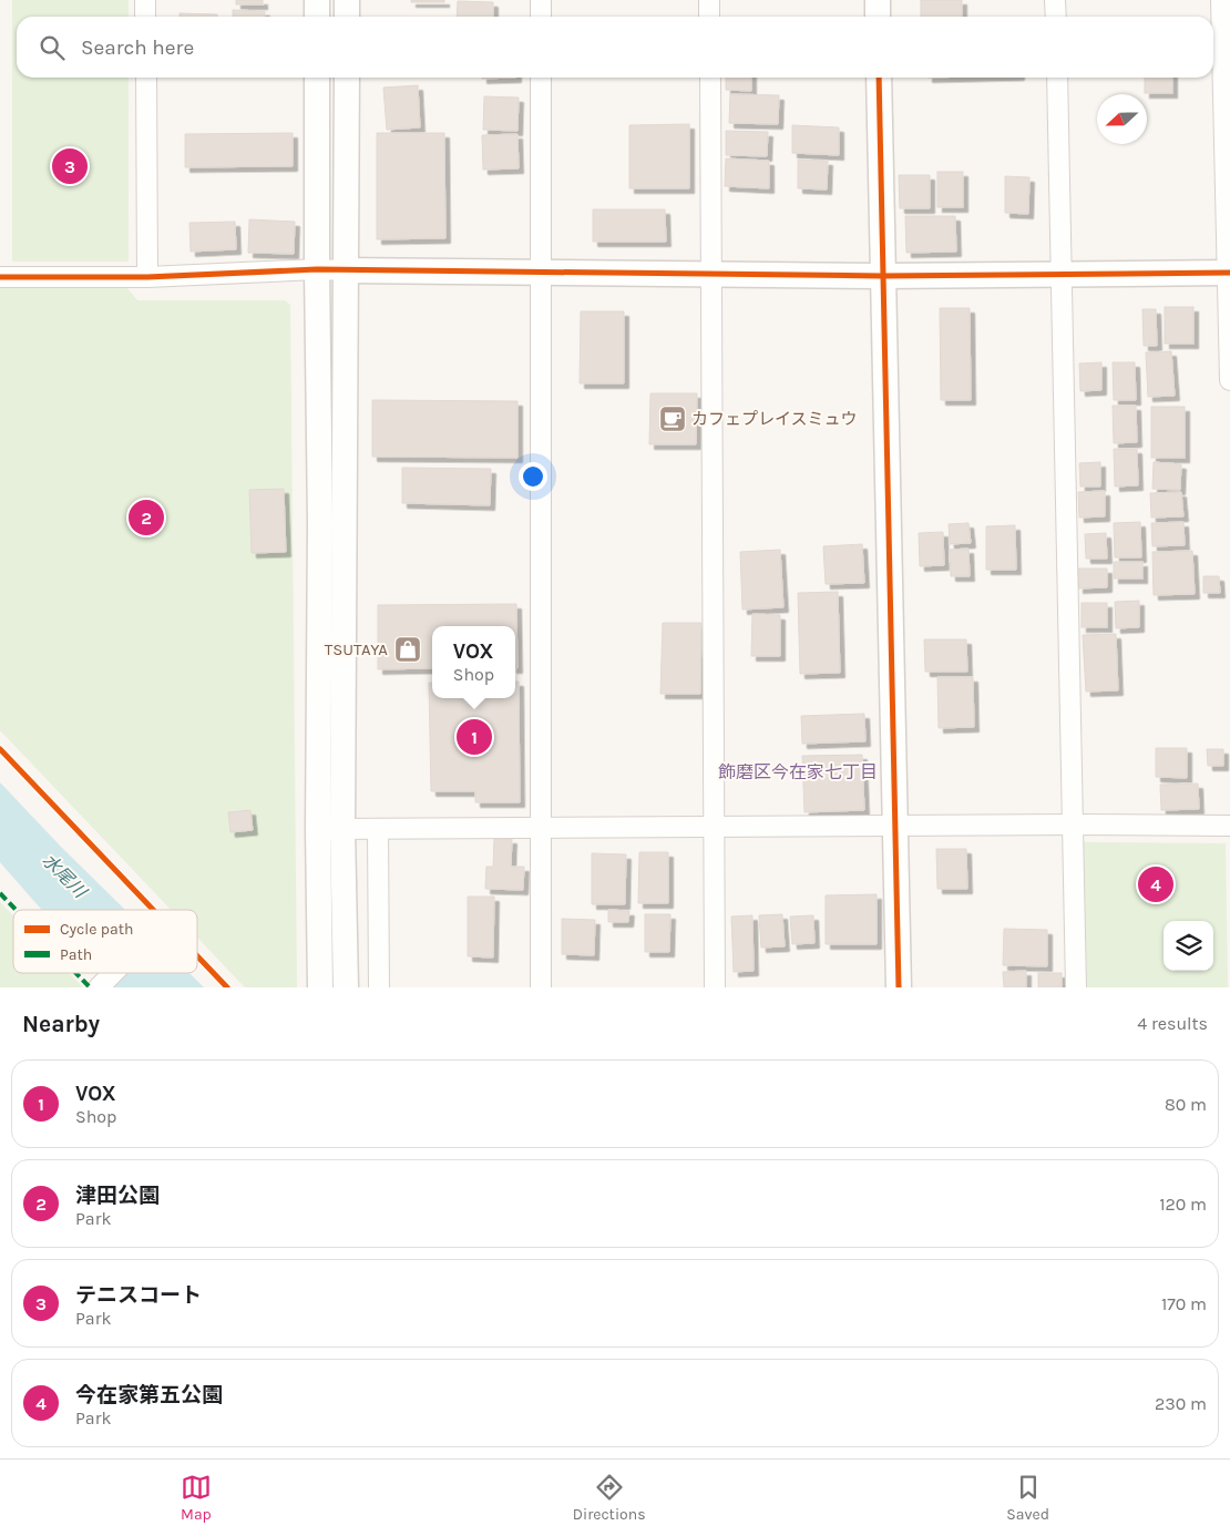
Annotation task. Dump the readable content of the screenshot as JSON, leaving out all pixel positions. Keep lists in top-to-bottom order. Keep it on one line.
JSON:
{"districts":["飾磨区今在家七丁目"],"water":["水尾川"],"places":{"cafe":["カフェプレイスミュウ"],"shop":["TSUTAYA"]},"legend":["Cycle path","Path"],"north":"left","page":{"search":"Search here","pins":["3","2","1","4"],"popup":["VOX","Shop"],"heading":["Nearby","4 results"],"list":[{"mark":"1","name":"VOX","note":"Shop","value":"80 m"},{"mark":"2","name":"津田公園","note":"Park","value":"120 m"},{"mark":"3","name":"テニスコート","note":"Park","value":"170 m"},{"mark":"4","name":"今在家第五公園","note":"Park","value":"230 m"}],"nav":["Map","Directions","Saved"]}}
